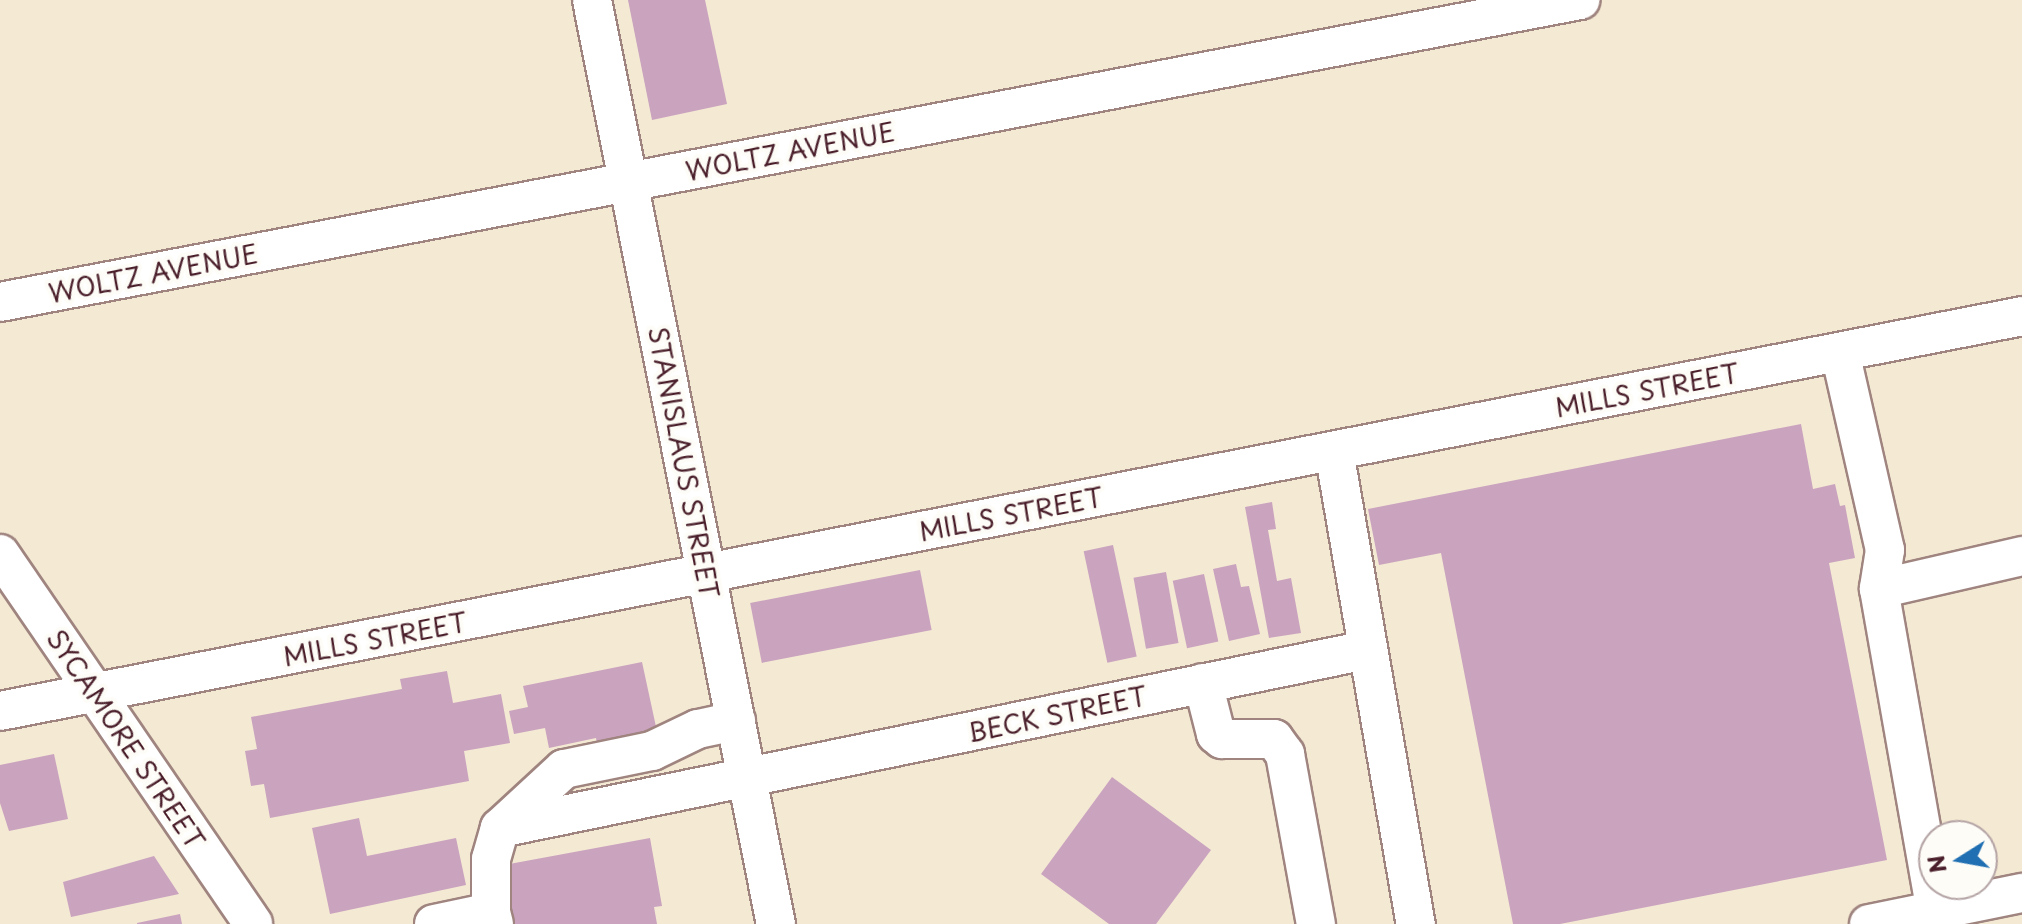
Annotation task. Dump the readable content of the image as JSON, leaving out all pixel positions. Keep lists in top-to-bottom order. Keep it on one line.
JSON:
{"streets":{"street":["WOLTZ AVENUE","MILLS STREET","STANISLAUS STREET","BECK STREET","SYCAMORE STREET"]},"crossings":[["WOLTZ AVENUE","STANISLAUS STREET"],["MILLS STREET","STANISLAUS STREET"],["MILLS STREET","SYCAMORE STREET"],["STANISLAUS STREET","BECK STREET"]],"north":"left"}
